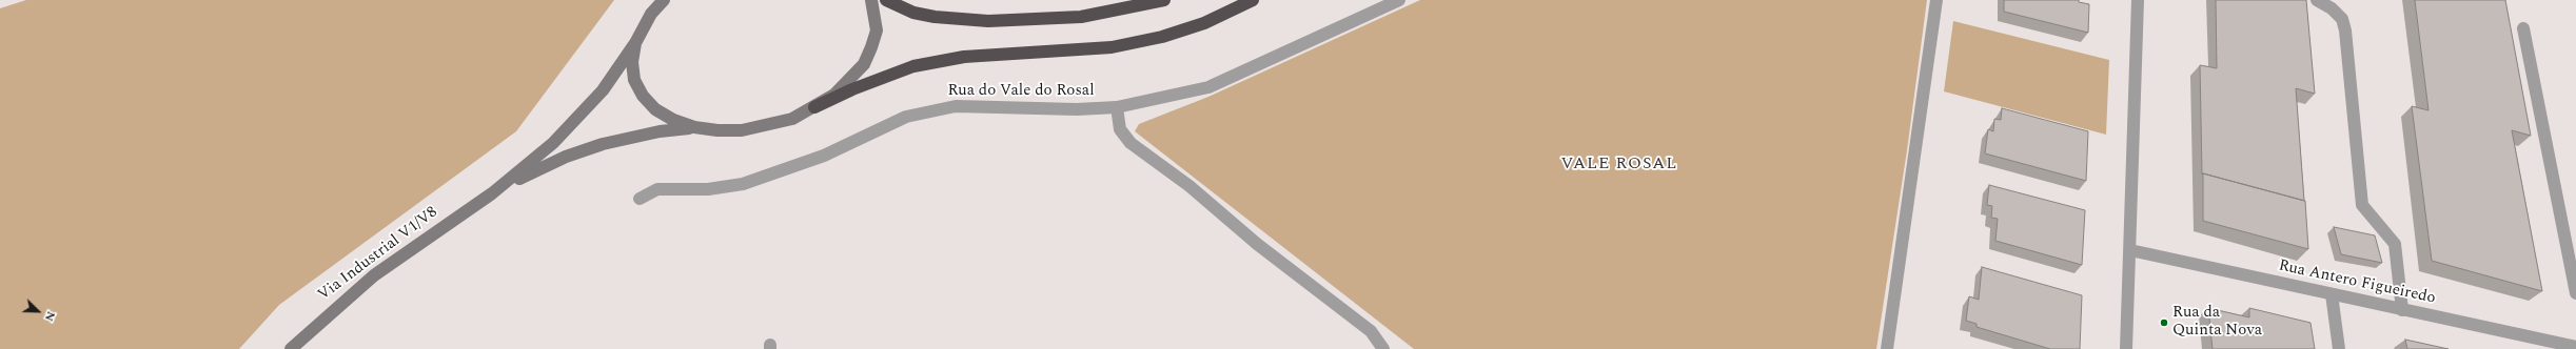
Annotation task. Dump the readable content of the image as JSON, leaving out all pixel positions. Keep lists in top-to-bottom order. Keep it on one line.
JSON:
{"streets":{"main road":["Via Industrial V1/V8"],"street":["Rua do Vale do Rosal","Rua Antero Figueiredo"]},"districts":["VALE ROSAL"],"places":["Rua da Quinta Nova"],"north":"bottom right"}
